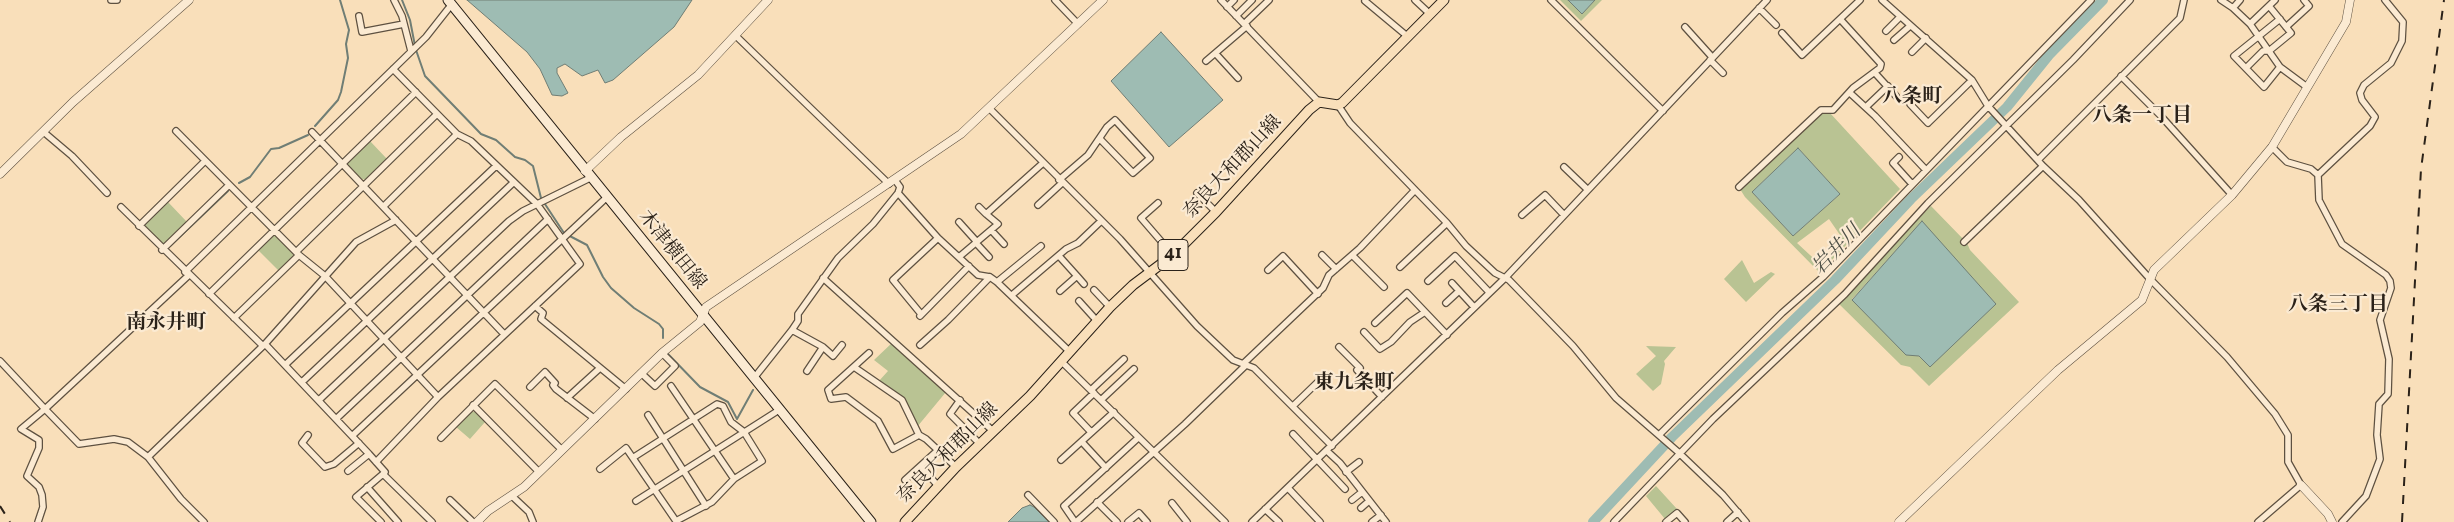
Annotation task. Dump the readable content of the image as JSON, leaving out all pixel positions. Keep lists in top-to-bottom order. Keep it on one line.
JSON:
{"streets":{"main road":["奈良大和郡山線","木津横田線","41"]},"districts":["八条町","八条一丁目","八条三丁目","南永井町","東九条町"],"water":["岩井川"]}
